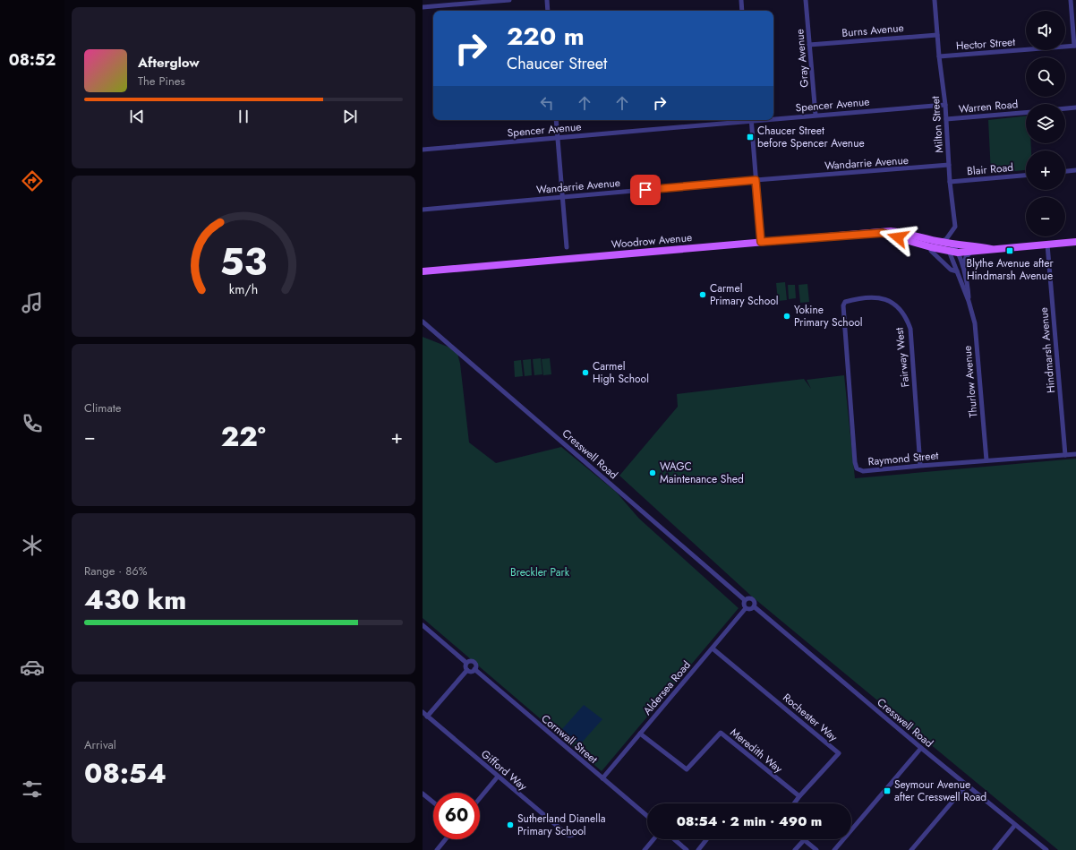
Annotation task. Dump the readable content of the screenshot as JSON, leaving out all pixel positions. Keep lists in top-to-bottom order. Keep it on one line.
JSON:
{"streets":{"main road":["Woodrow Avenue"],"street":["Burns Avenue","Hector Street","Gray Avenue","Spencer Avenue","Warren Road","Milton Street","Wandarrie Avenue","Blair Road","Hindmarsh Avenue","Fairway West","Thurlow Avenue","Cresswell Road","Raymond Street","Aldersea Road","Rochester Way","Cornwall Street","Meredith Way","Gifford Way"]},"crossings":[["Burns Avenue","Gray Avenue"],["Burns Avenue","Milton Street"],["Hector Street","Milton Street"],["Gray Avenue","Spencer Avenue"],["Spencer Avenue","Milton Street"],["Warren Road","Milton Street"],["Milton Street","Wandarrie Avenue"],["Milton Street","Blair Road"],["Milton Street","Woodrow Avenue"],["Woodrow Avenue","Thurlow Avenue"],["Hindmarsh Avenue","Raymond Street"],["Fairway West","Raymond Street"],["Thurlow Avenue","Raymond Street"],["Cresswell Road","Aldersea Road"],["Aldersea Road","Rochester Way"],["Aldersea Road","Cornwall Street"],["Aldersea Road","Meredith Way"],["Rochester Way","Meredith Way"]],"parks":["Breckler Park"],"places":{"transit":["Chaucer Street before Spencer Avenue","Blythe Avenue after Hindmarsh Avenue","Seymour Avenue after Cresswell Road"],"other":["Carmel Primary School","Yokine Primary School","Carmel High School","WAGC Maintenance Shed","Sutherland Dianella Primary School"]},"page":{"tabs":"08:52","map_buttons":["+","−"],"turn":["220 m","Chaucer Street"],"song":["Afterglow","The Pines"],"tile":["Climate",["Range · 86%","430 km"],["Arrival","08:54"]],"heat":["−","22°","+"],"limit":"60","trip":"08:54 · 2 min · 490 m","gauge":["53","km/h"]}}
